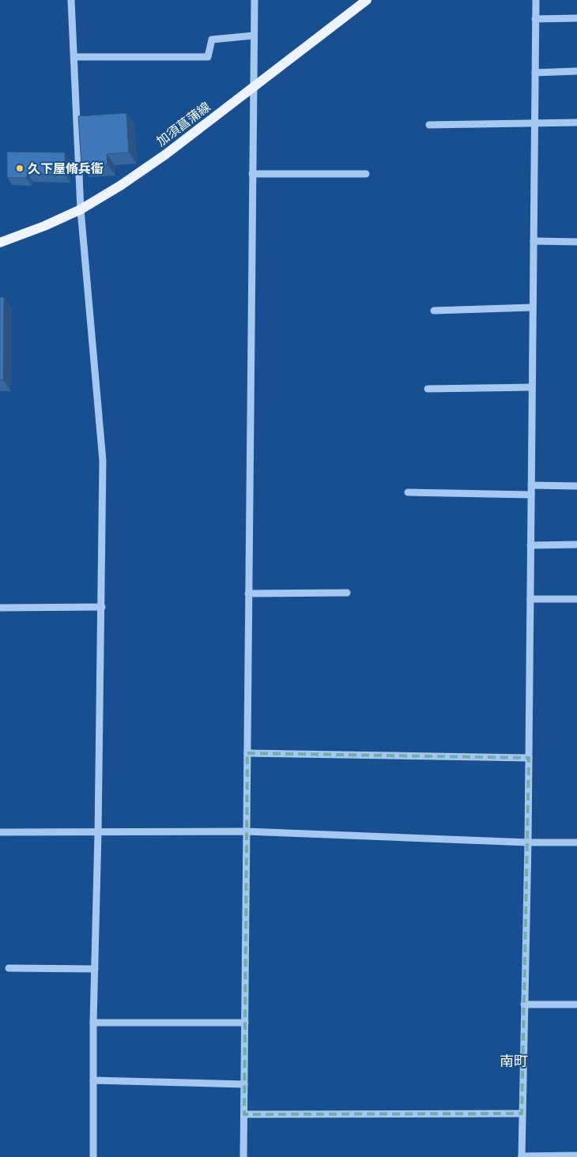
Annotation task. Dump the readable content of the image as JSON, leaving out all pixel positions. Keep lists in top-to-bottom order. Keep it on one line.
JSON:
{"streets":{"main road":["加須菖蒲線"]},"districts":["南町"],"places":["久下屋脩兵衞"]}
